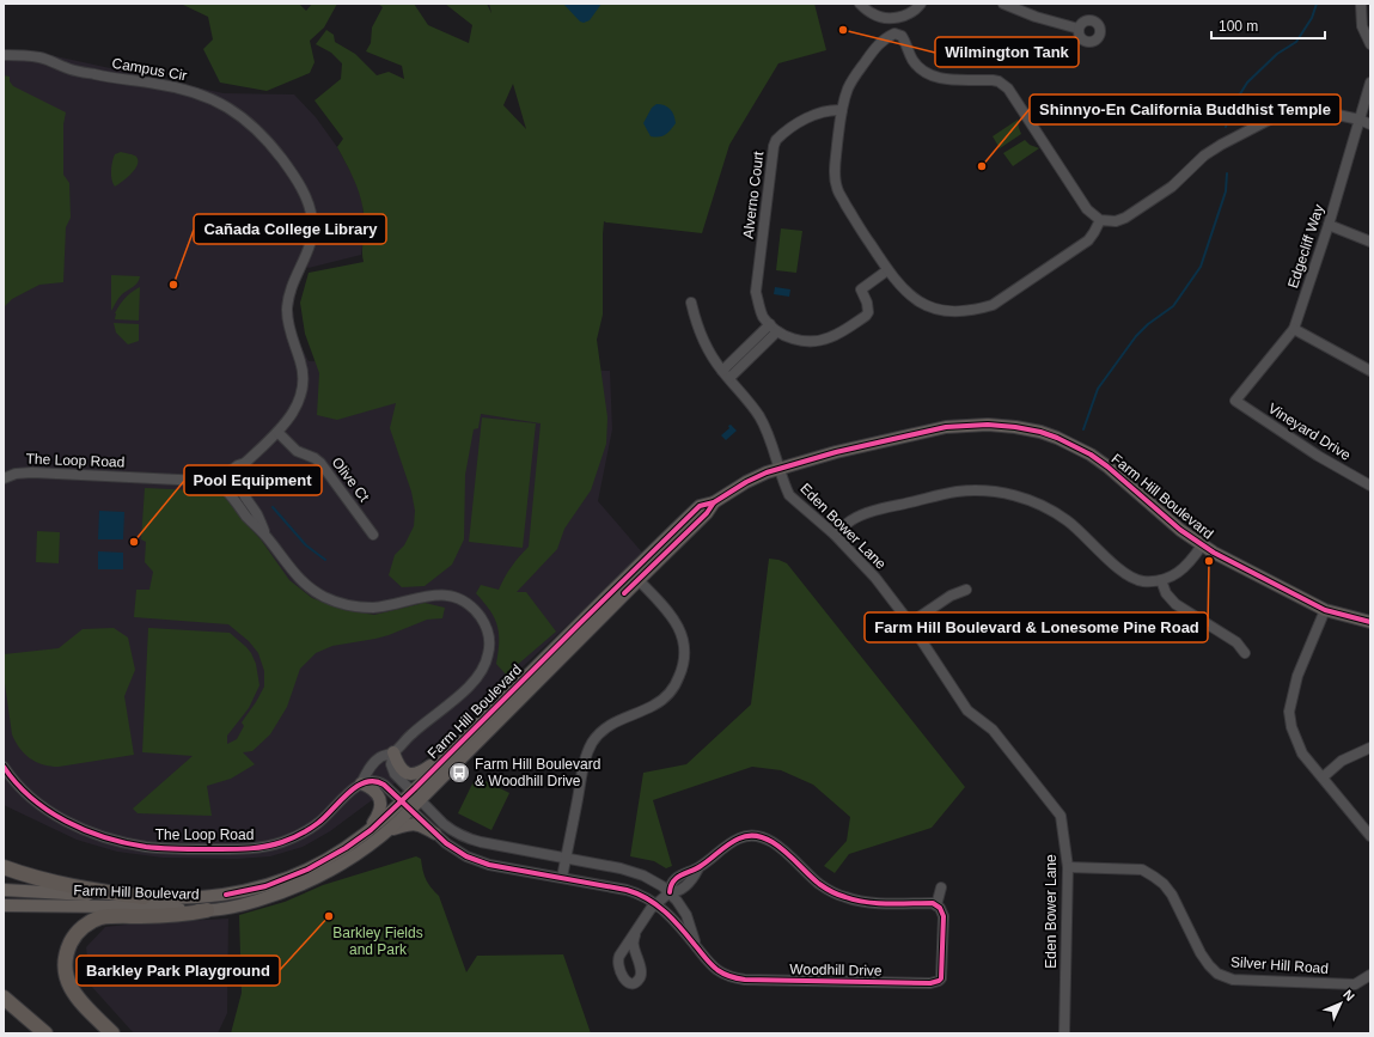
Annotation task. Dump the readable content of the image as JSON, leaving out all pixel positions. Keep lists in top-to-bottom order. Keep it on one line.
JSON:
{"streets":{"main road":["Farm Hill Boulevard"],"street":["Campus Cir","Alverno Court","Edgecliff Way","Vineyard Drive","The Loop Road","Olive Ct","Eden Bower Lane","Silver Hill Road","Woodhill Drive"]},"crossings":[["Campus Cir","The Loop Road"],["Campus Cir","Olive Ct"],["Edgecliff Way","Vineyard Drive"],["The Loop Road","Woodhill Drive"],["Farm Hill Boulevard","Eden Bower Lane"],["Farm Hill Boulevard","Woodhill Drive"],["Eden Bower Lane","Silver Hill Road"]],"parks":["Barkley Fields and Park"],"places":{"other":["Wilmington Tank","Shinnyo-En California Buddhist Temple","Cañada College Library","Pool Equipment","Farm Hill Boulevard & Lonesome Pine Road","Barkley Park Playground"],"bus stop":["Farm Hill Boulevard & Woodhill Drive"]},"scale_bar":"100 m","north":"top right"}
